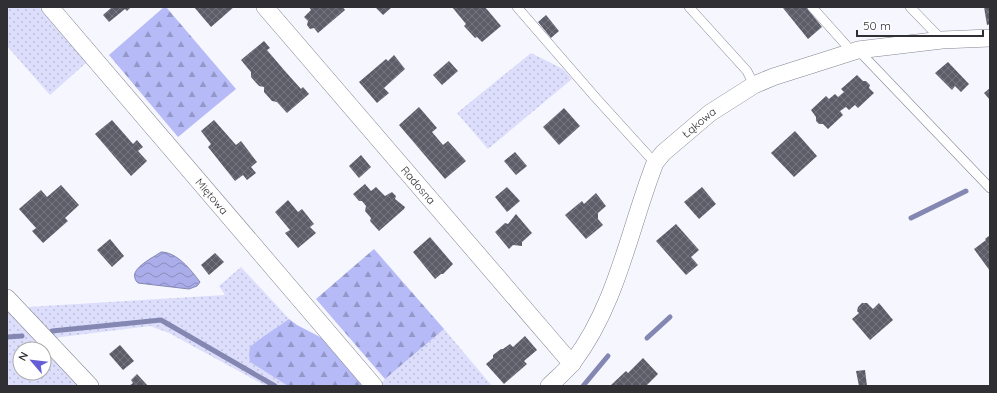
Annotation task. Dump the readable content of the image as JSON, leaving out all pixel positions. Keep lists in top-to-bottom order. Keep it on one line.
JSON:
{"streets":{"street":["Łąkowa","Radosna","Miętowa"]},"crossings":[["Łąkowa","Radosna"]],"scale_bar":"50 m","north":"top left"}
